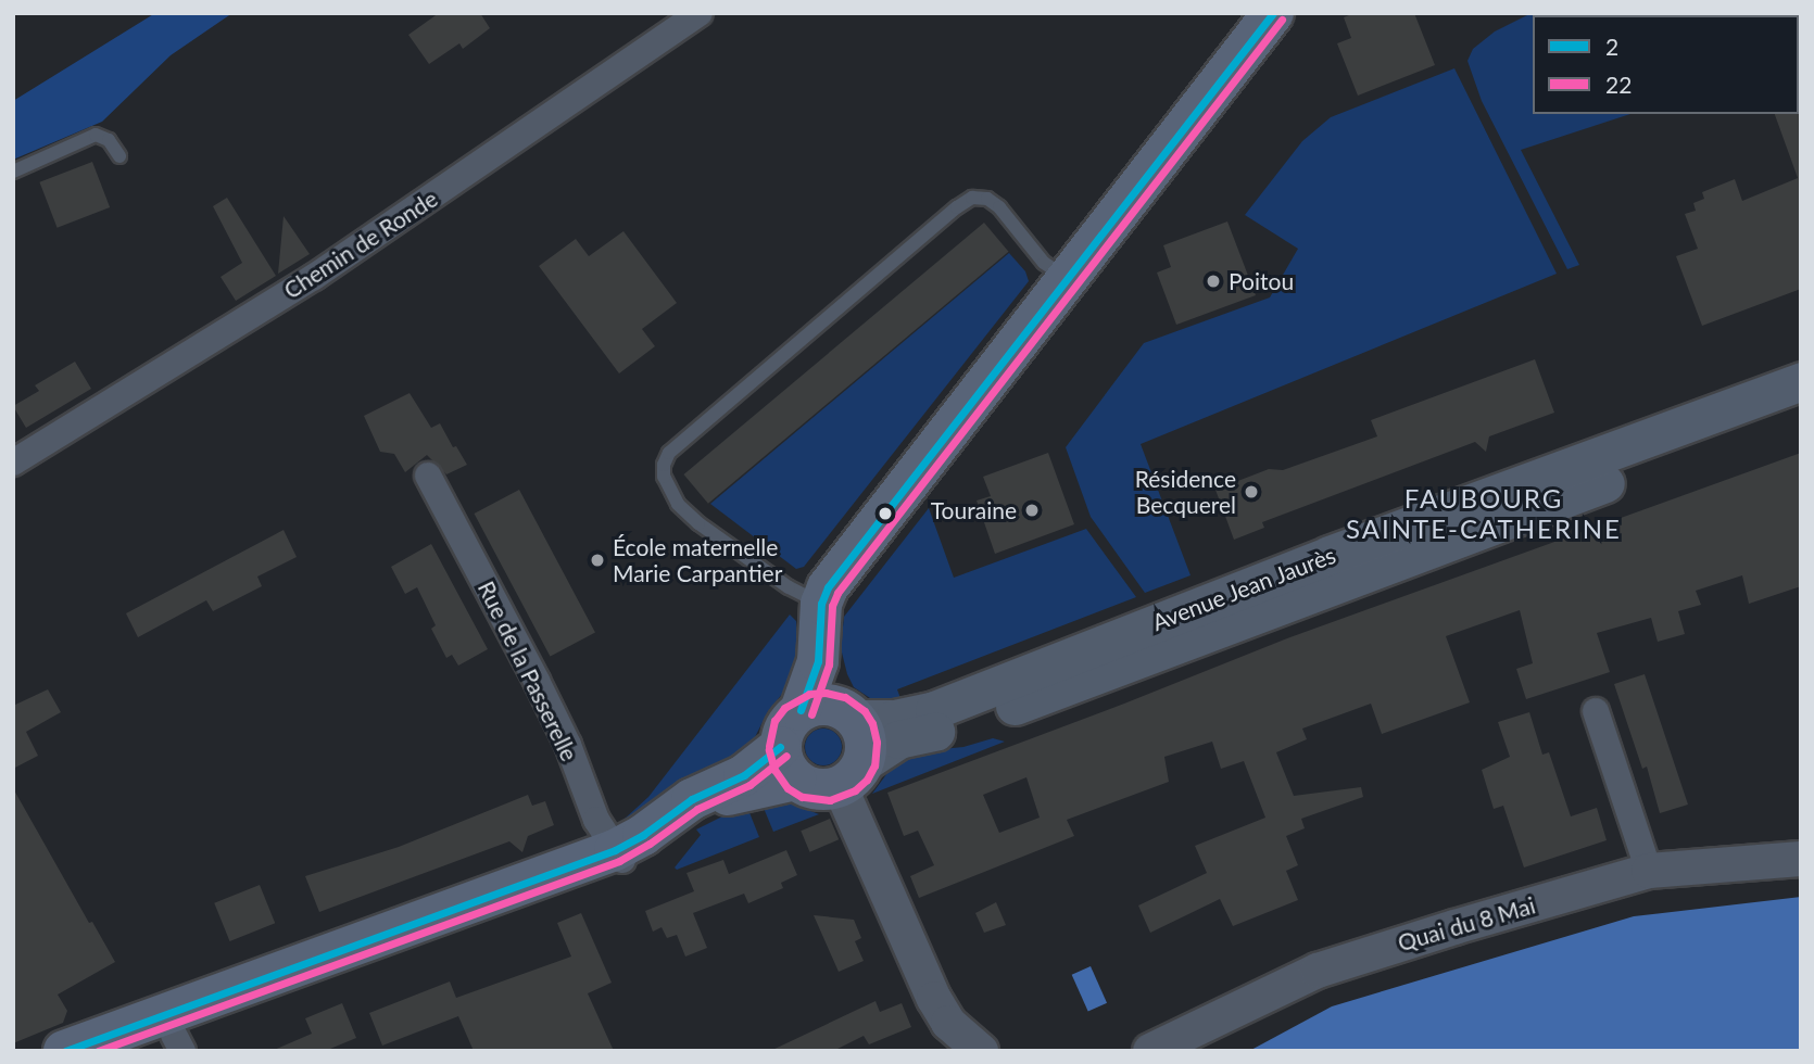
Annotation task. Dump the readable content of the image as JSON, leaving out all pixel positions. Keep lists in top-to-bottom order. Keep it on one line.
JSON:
{"streets":{"main road":["Avenue Jean Jaurès"],"street":["Chemin de Ronde","Rue de la Passerelle","Quai du 8 Mai"]},"districts":["FAUBOURG SAINTE-CATHERINE"],"places":["Poitou","Résidence Becquerel","Touraine","École maternelle Marie Carpantier"],"lines":["transit line 2","transit line 22"],"legend":["2","22"]}
